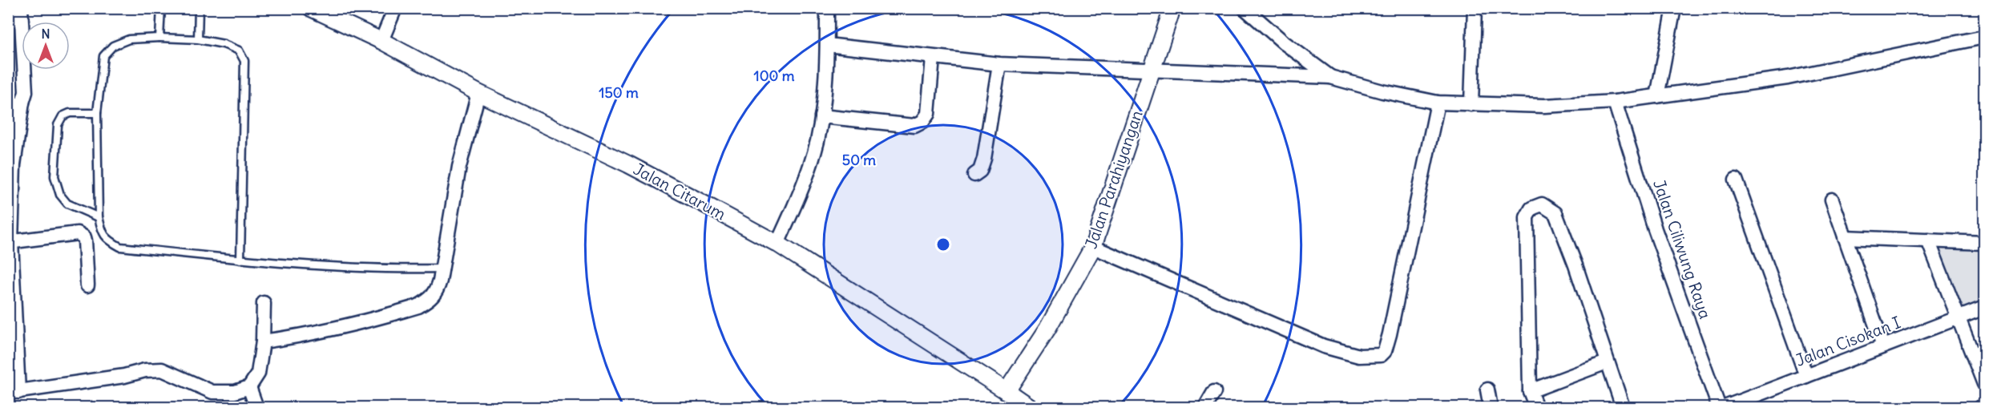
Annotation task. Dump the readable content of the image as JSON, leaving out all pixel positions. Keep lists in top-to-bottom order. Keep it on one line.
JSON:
{"streets":{"street":["Jalan Parahiyangan","Jalan Citarum","Jalan Ciliwung Raya","Jalan Cisokan I"]},"crossings":[["Jalan Parahiyangan","Jalan Citarum"]],"north":"top","rings":["100 m","150 m","50 m"]}
